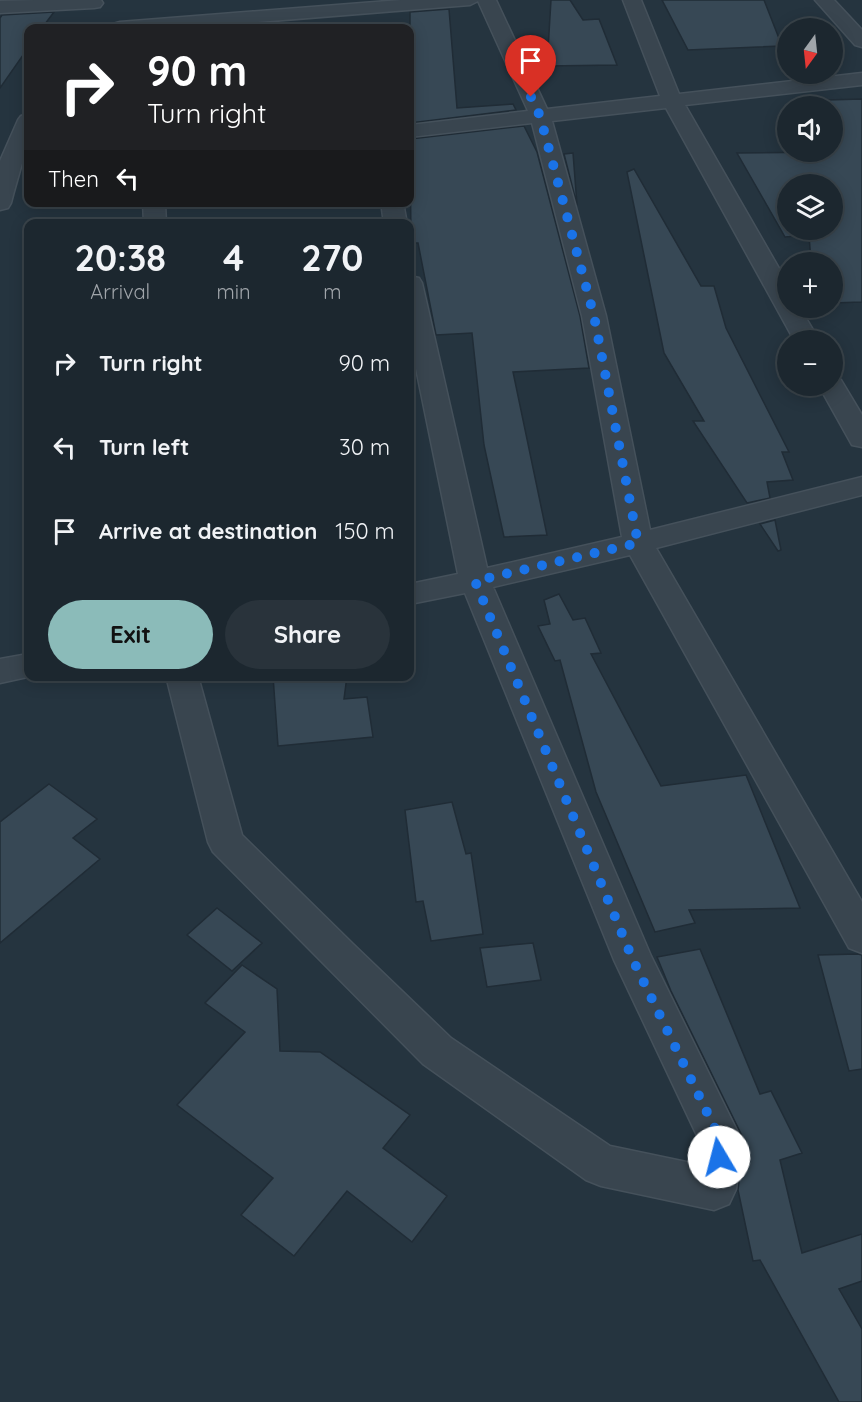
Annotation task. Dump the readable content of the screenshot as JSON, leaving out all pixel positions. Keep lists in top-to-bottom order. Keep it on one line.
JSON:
{"north":"bottom","page":{"map_buttons":["+","−"],"turn":["90 m","Turn right"],"then":"Then","eta":["20:38","Arrival","4","min","270","m"],"list":[{"name":"Turn right","value":"90 m"},{"name":"Turn left","value":"30 m"},{"name":"Arrive at destination","value":"150 m"}],"buttons":["Exit","Share"]}}
